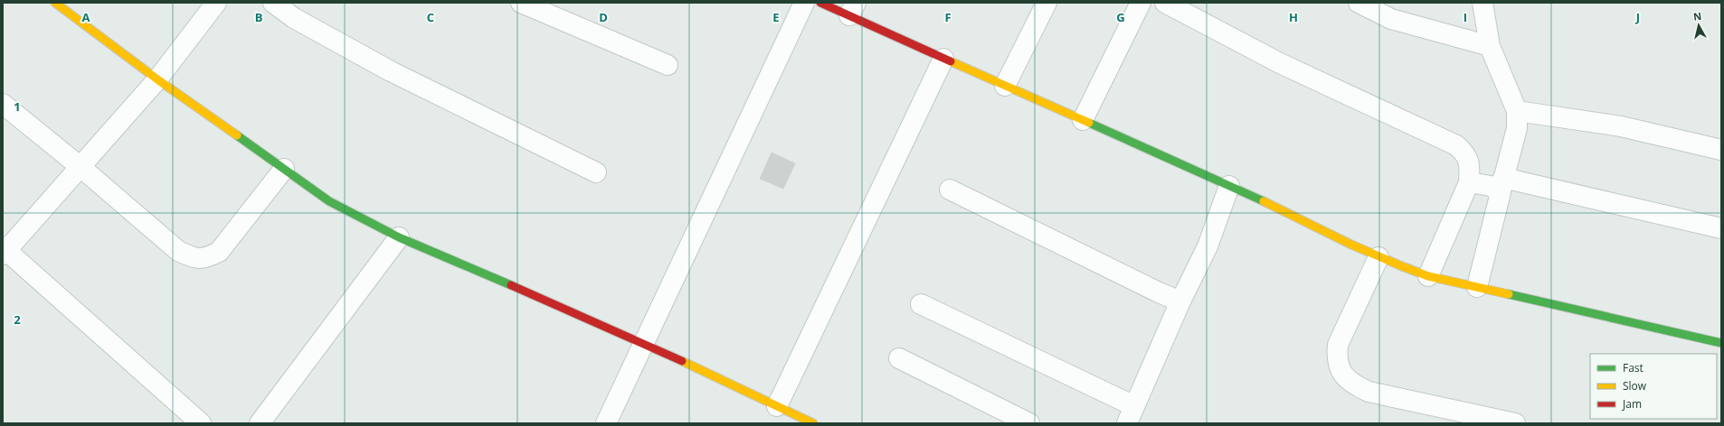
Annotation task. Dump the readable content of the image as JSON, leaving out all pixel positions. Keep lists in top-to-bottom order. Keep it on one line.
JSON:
{"legend":["Fast","Slow","Jam"],"north":"top","grid":{"columns":["A","B","C","D","E","F","G","H","I","J"],"rows":["1","2"]}}
